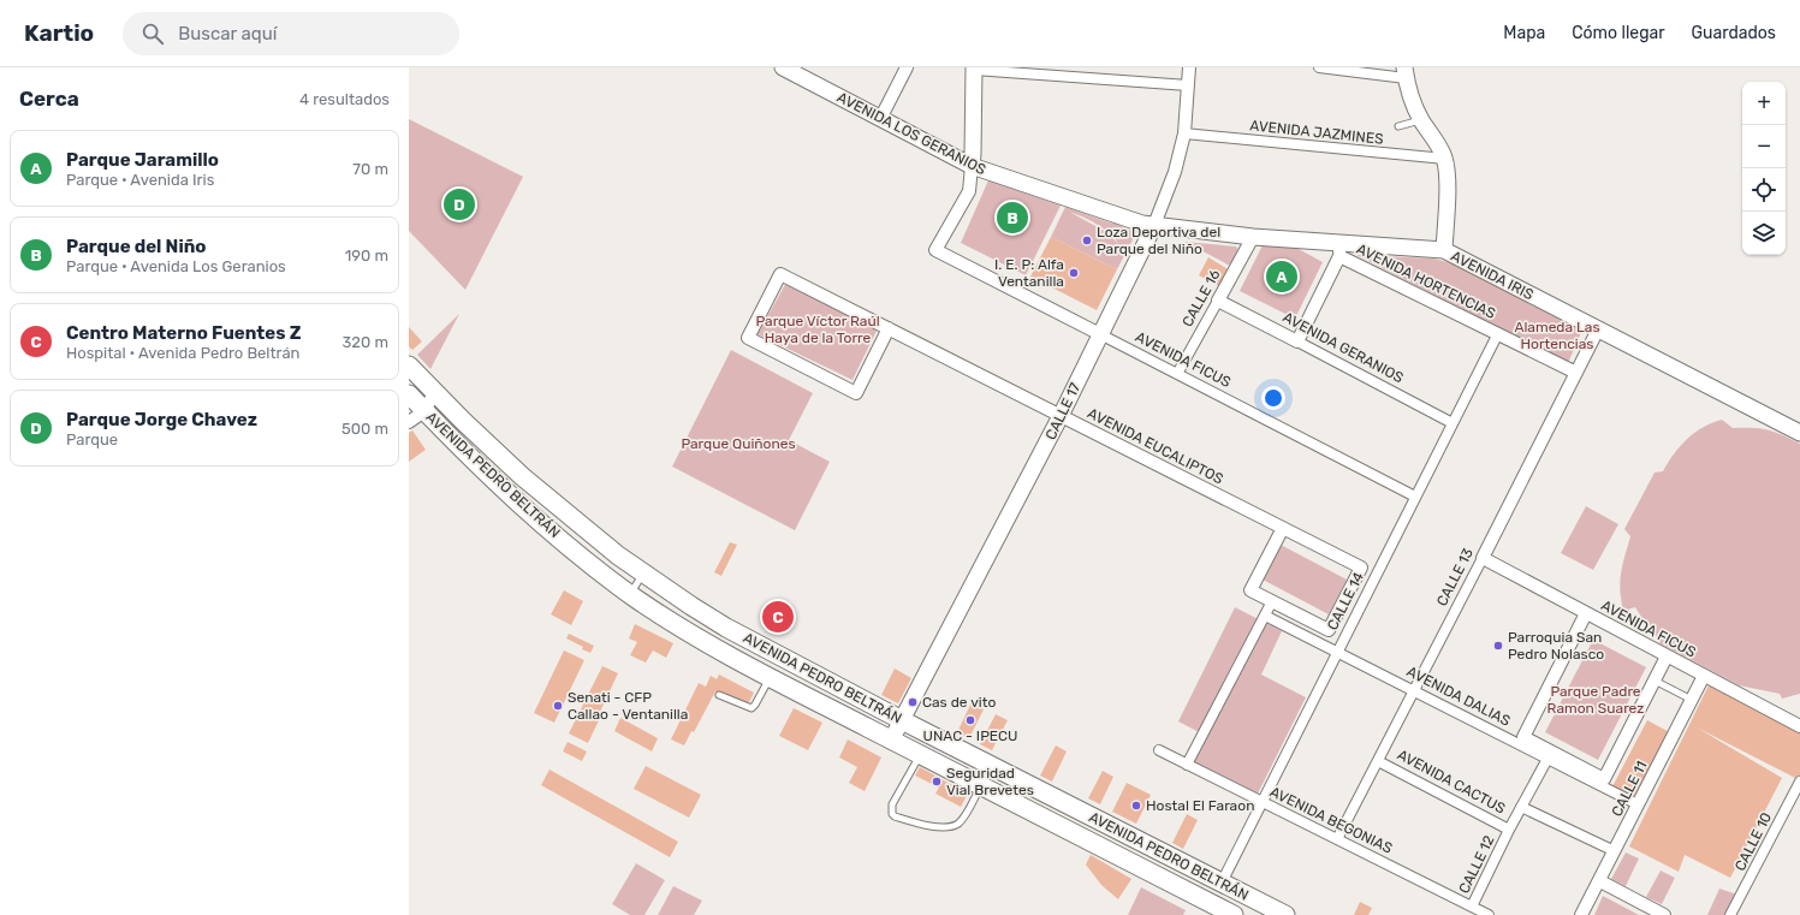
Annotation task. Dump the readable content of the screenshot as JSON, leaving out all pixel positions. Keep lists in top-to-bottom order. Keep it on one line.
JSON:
{"streets":{"main road":["AVENIDA PEDRO BELTRÁN"],"street":["AVENIDA JAZMINES","AVENIDA LOS GERANIOS","AVENIDA IRIS","AVENIDA HORTENCIAS","CALLE 16","AVENIDA GERANIOS","AVENIDA FICUS","CALLE 17","AVENIDA EUCALIPTOS","CALLE 13","CALLE 14","AVENIDA DALIAS","AVENIDA CACTUS","CALLE 11","AVENIDA BEGONIAS","CALLE 10","CALLE 12"]},"crossings":[["AVENIDA JAZMINES","CALLE 17"],["AVENIDA LOS GERANIOS","AVENIDA IRIS"],["AVENIDA LOS GERANIOS","AVENIDA FICUS"],["AVENIDA LOS GERANIOS","CALLE 17"],["AVENIDA IRIS","AVENIDA HORTENCIAS"],["AVENIDA IRIS","CALLE 16"],["AVENIDA IRIS","CALLE 17"],["AVENIDA IRIS","CALLE 13"],["AVENIDA HORTENCIAS","CALLE 13"],["AVENIDA HORTENCIAS","CALLE 14"],["CALLE 16","AVENIDA GERANIOS"],["CALLE 16","AVENIDA FICUS"],["AVENIDA GERANIOS","CALLE 14"],["AVENIDA FICUS","CALLE 17"],["AVENIDA FICUS","CALLE 13"],["AVENIDA FICUS","CALLE 14"],["AVENIDA FICUS","AVENIDA DALIAS"],["AVENIDA FICUS","CALLE 11"],["CALLE 17","AVENIDA EUCALIPTOS"],["CALLE 17","AVENIDA PEDRO BELTRÁN"],["AVENIDA EUCALIPTOS","CALLE 14"],["AVENIDA PEDRO BELTRÁN","CALLE 14"],["CALLE 13","AVENIDA DALIAS"],["CALLE 13","AVENIDA CACTUS"],["CALLE 13","AVENIDA BEGONIAS"],["CALLE 14","AVENIDA DALIAS"],["CALLE 14","AVENIDA BEGONIAS"],["AVENIDA DALIAS","CALLE 11"],["AVENIDA DALIAS","CALLE 12"],["AVENIDA CACTUS","CALLE 12"],["AVENIDA BEGONIAS","CALLE 12"]],"parks":["Parque Víctor Raúl Haya de la Torre","Alameda Las Hortencias","Parque Quiñones","Parque Padre Ramon Suarez"],"places":["Loza Deportiva del Parque del Niño","I. E. P: Alfa Ventanilla","Parroquia San Pedro Nolasco","Cas de vito","Senati - CFP Callao - Ventanilla","UNAC - IPECU","Seguridad Vial Brevetes","Hostal El Faraon"],"page":{"header":"Kartio","search":"Buscar aquí","nav":["Mapa","Cómo llegar","Guardados"],"heading":["Cerca","4 resultados"],"map_buttons":["+","−"],"list":[{"mark":"A","name":"Parque Jaramillo","note":"Parque · Avenida Iris","value":"70 m"},{"mark":"B","name":"Parque del Niño","note":"Parque · Avenida Los Geranios","value":"190 m"},{"mark":"C","name":"Centro Materno Fuentes Z","note":"Hospital · Avenida Pedro Beltrán","value":"320 m"},{"mark":"D","name":"Parque Jorge Chavez","note":"Parque","value":"500 m"}],"pins":["D","B","A","C"]}}
